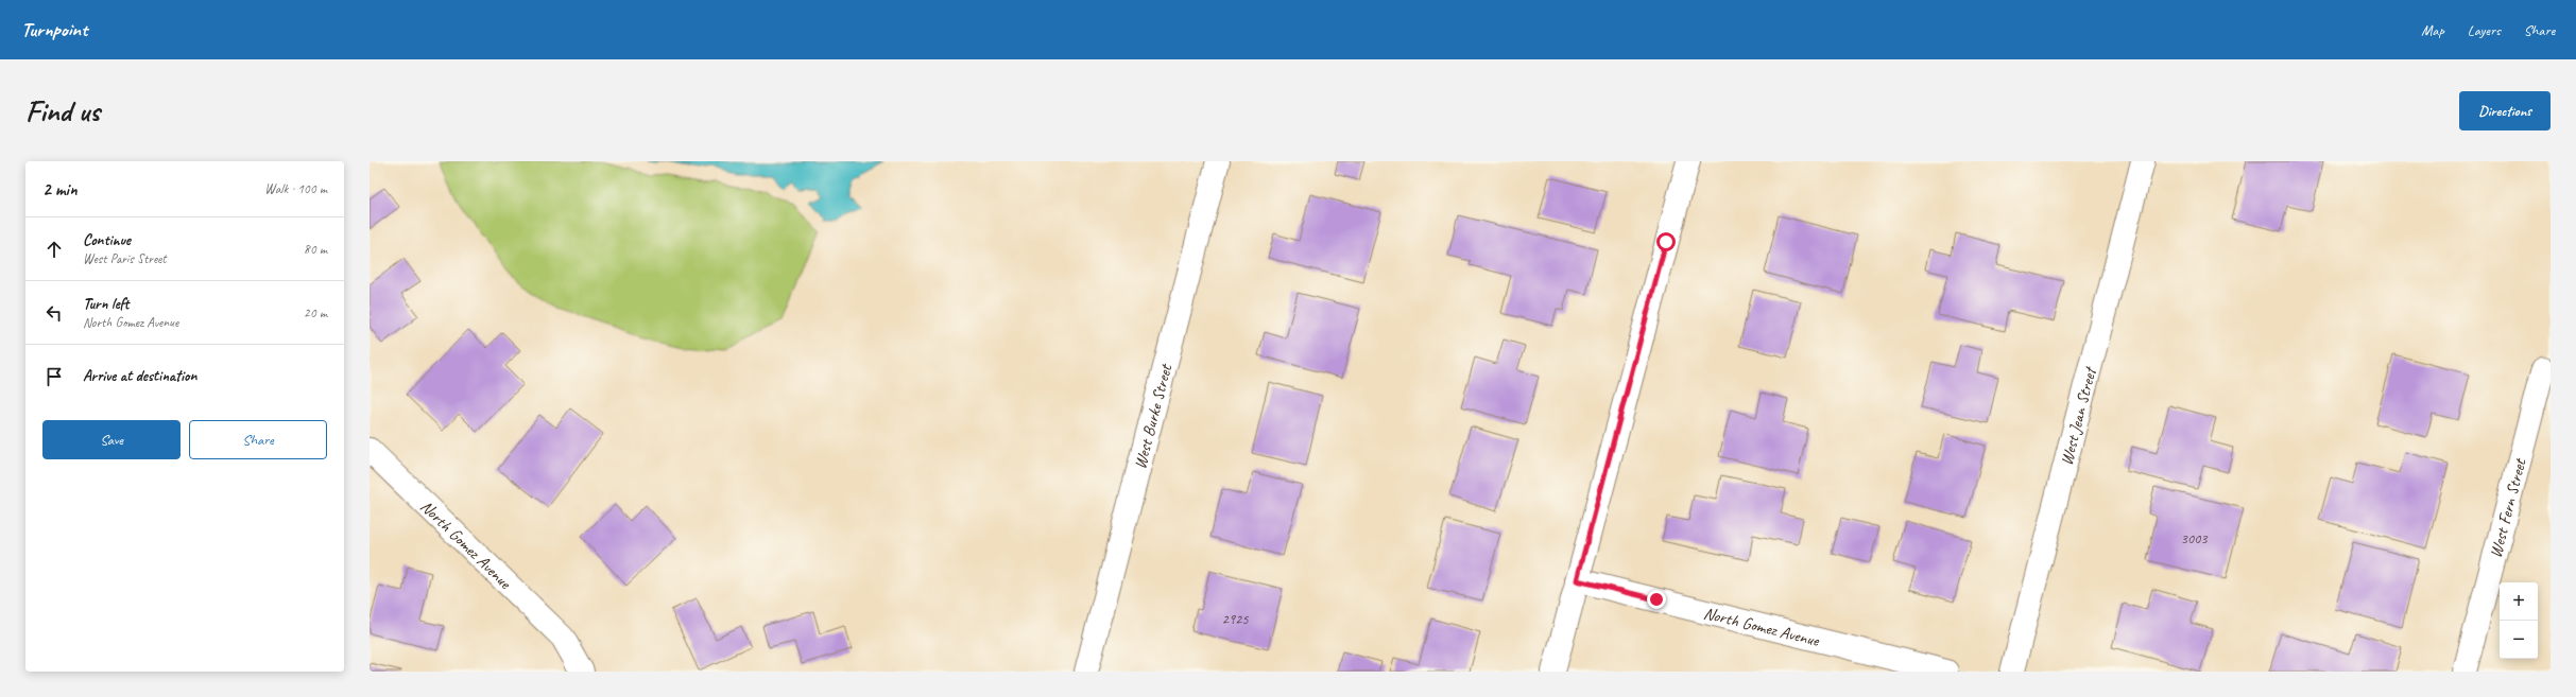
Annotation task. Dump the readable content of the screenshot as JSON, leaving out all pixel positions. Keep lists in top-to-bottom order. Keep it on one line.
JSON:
{"streets":{"street":["West Burke Street","West Jean Street","West Fern Street","North Gomez Avenue"]},"house_numbers":["3003","2925"],"page":{"header":"Turnpoint","nav":["Map","Layers","Share"],"buttons":["Directions",["Save","Share"]],"title":"Find us","heading":["2 min","Walk · 100 m"],"list":[["Continue","West Paris Street","80 m"],["Turn left","North Gomez Avenue","20 m"],"Arrive at destination"],"map_buttons":["+","−"]}}
